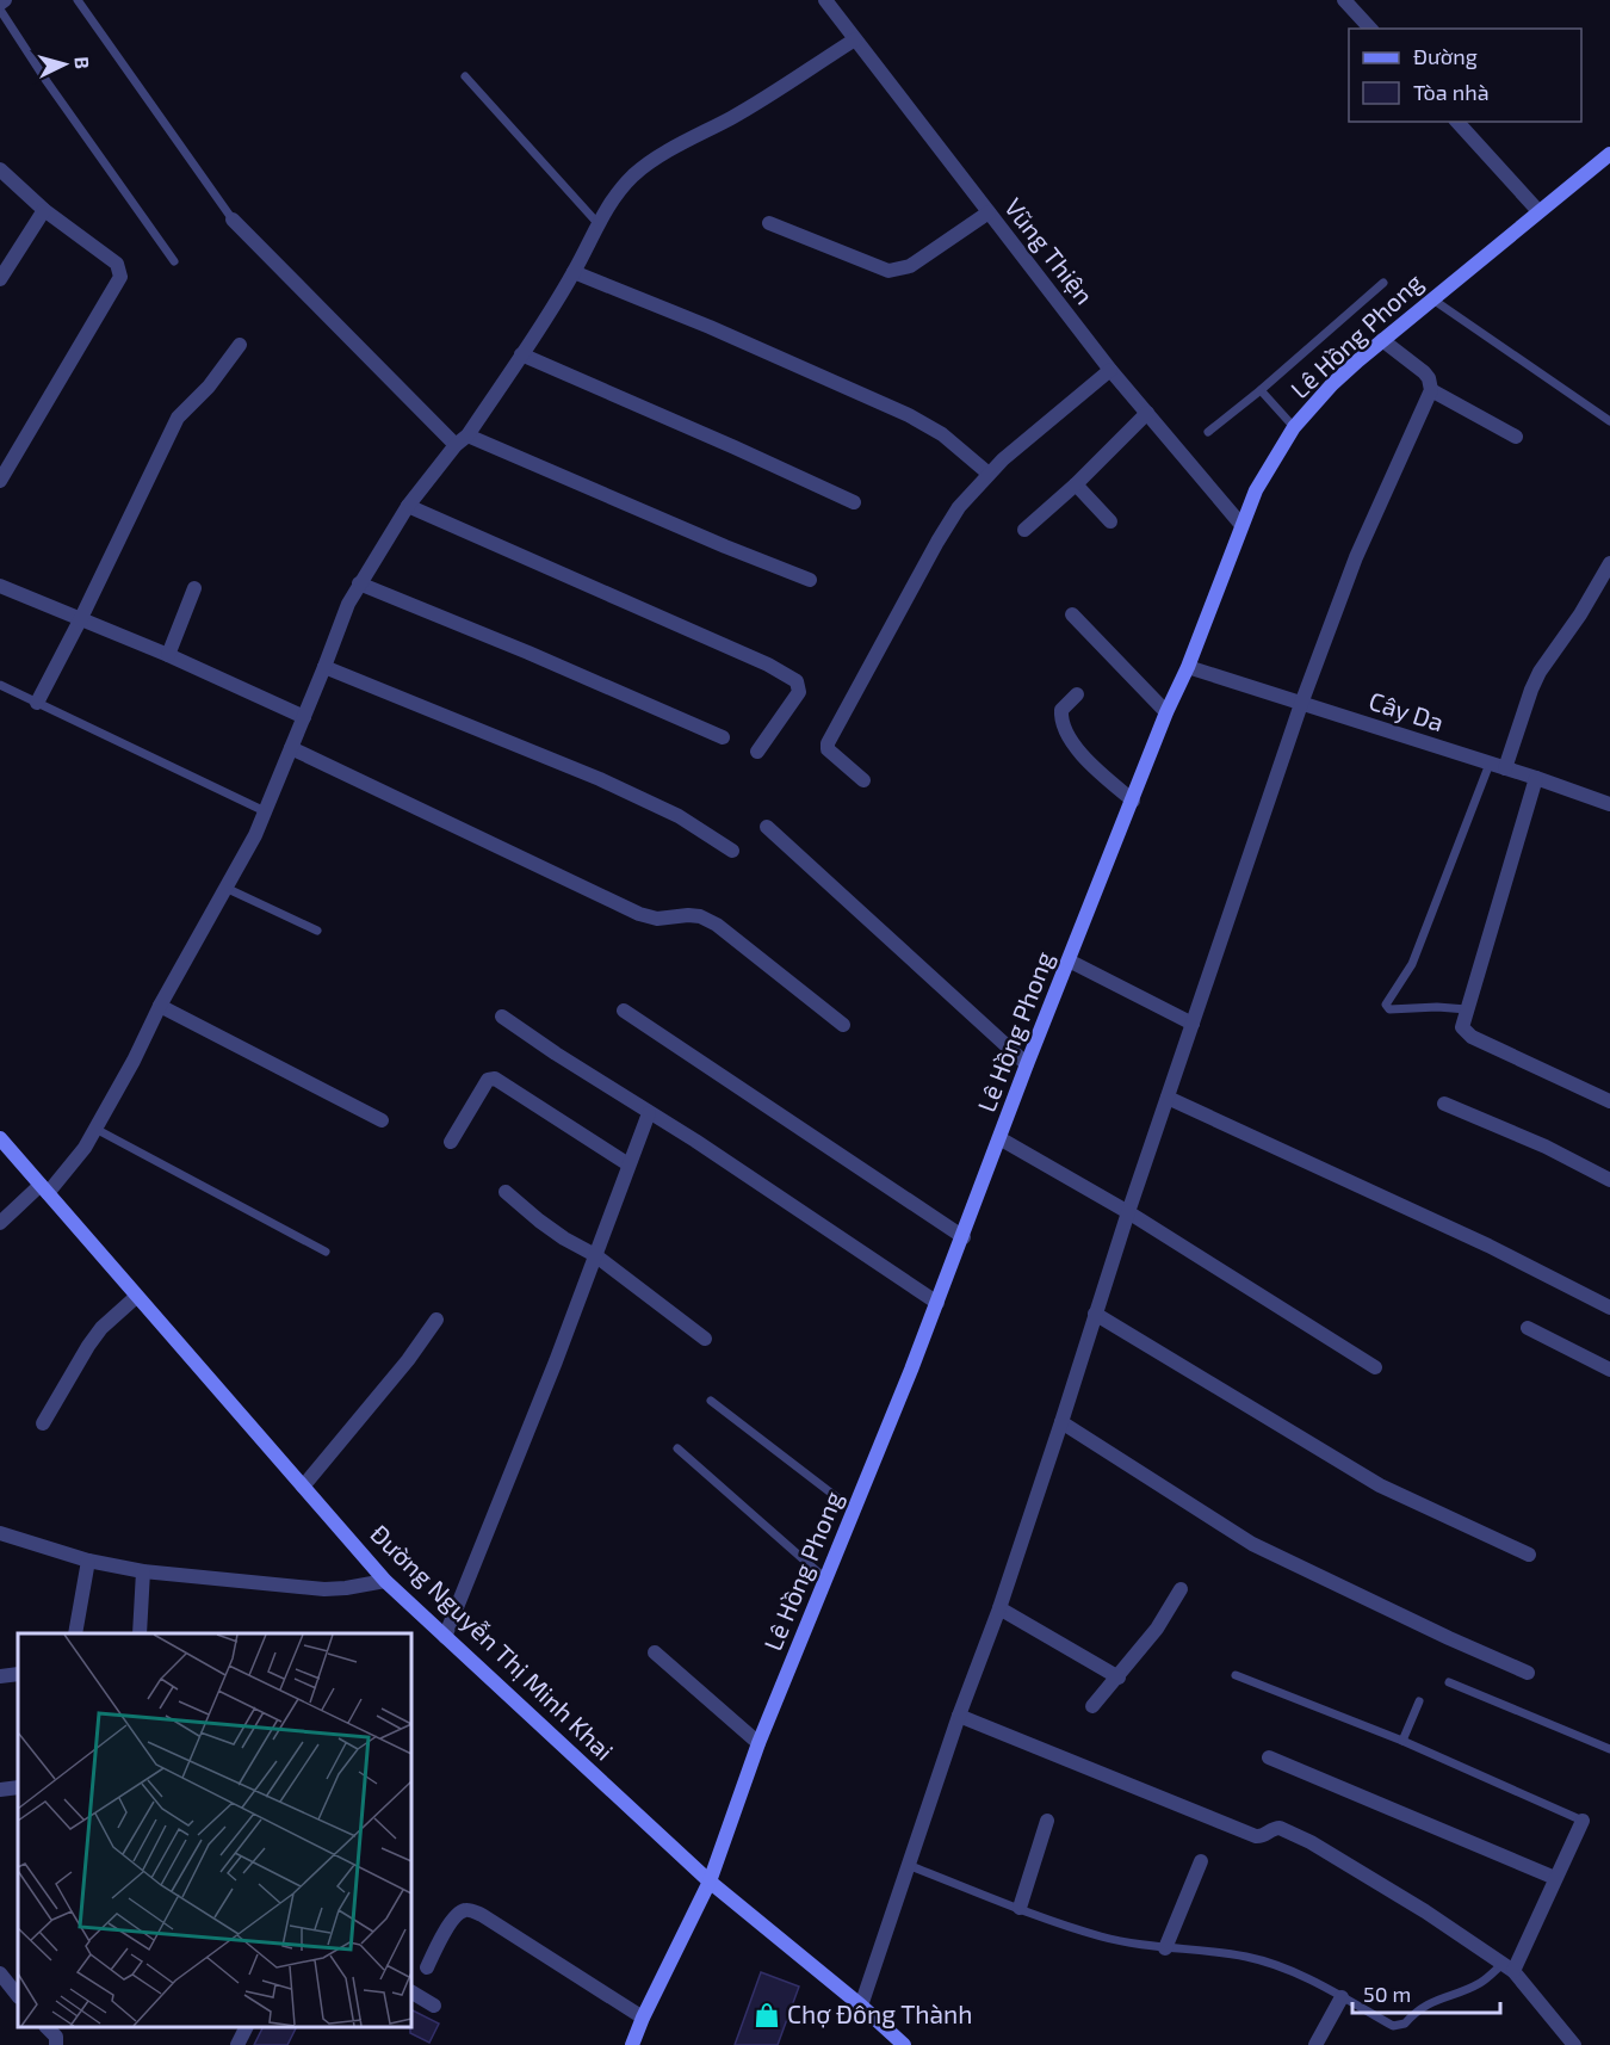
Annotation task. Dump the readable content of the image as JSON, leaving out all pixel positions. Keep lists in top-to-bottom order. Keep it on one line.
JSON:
{"streets":{"main road":["Lê Hồng Phong","Đường Nguyễn Thị Minh Khai"],"street":["Vũng Thiện","Cây Da"]},"crossings":[["Vũng Thiện","Lê Hồng Phong"],["Lê Hồng Phong","Cây Da"],["Lê Hồng Phong","Đường Nguyễn Thị Minh Khai"]],"places":{"shop":["Chợ Đông Thành"]},"legend":["Đường","Tòa nhà"],"scale_bar":"50 m","north":"right"}
